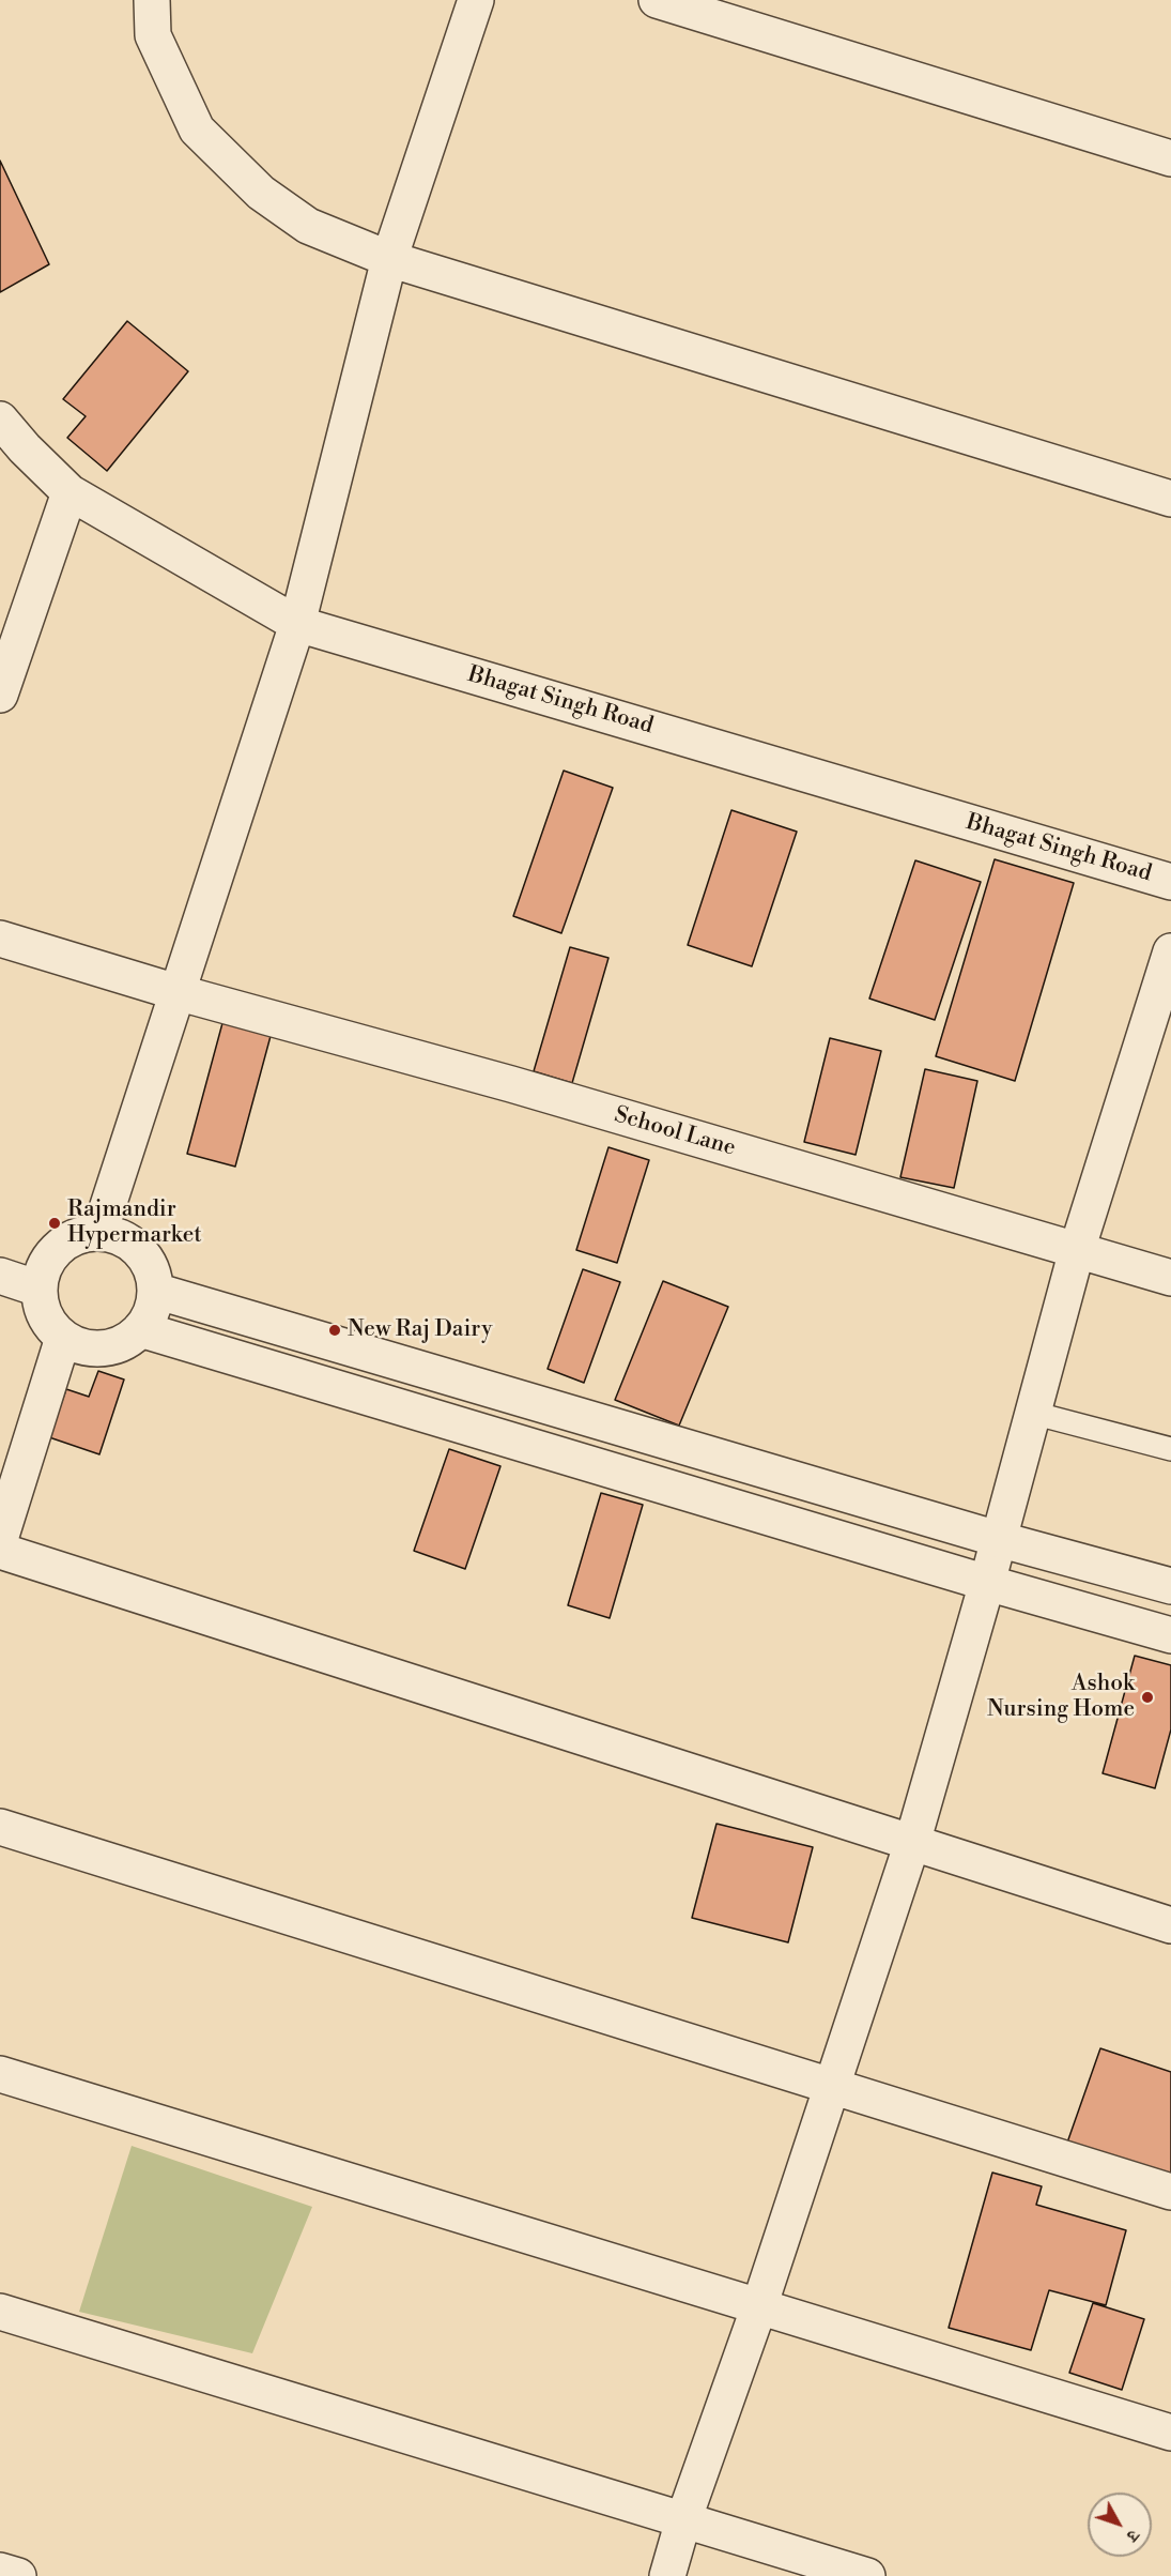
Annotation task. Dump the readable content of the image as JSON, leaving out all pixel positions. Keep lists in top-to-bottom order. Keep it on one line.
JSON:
{"streets":{"street":["Bhagat Singh Road","School Lane"]},"places":["Rajmandir Hypermarket","New Raj Dairy","Ashok Nursing Home"],"north":"bottom right"}
